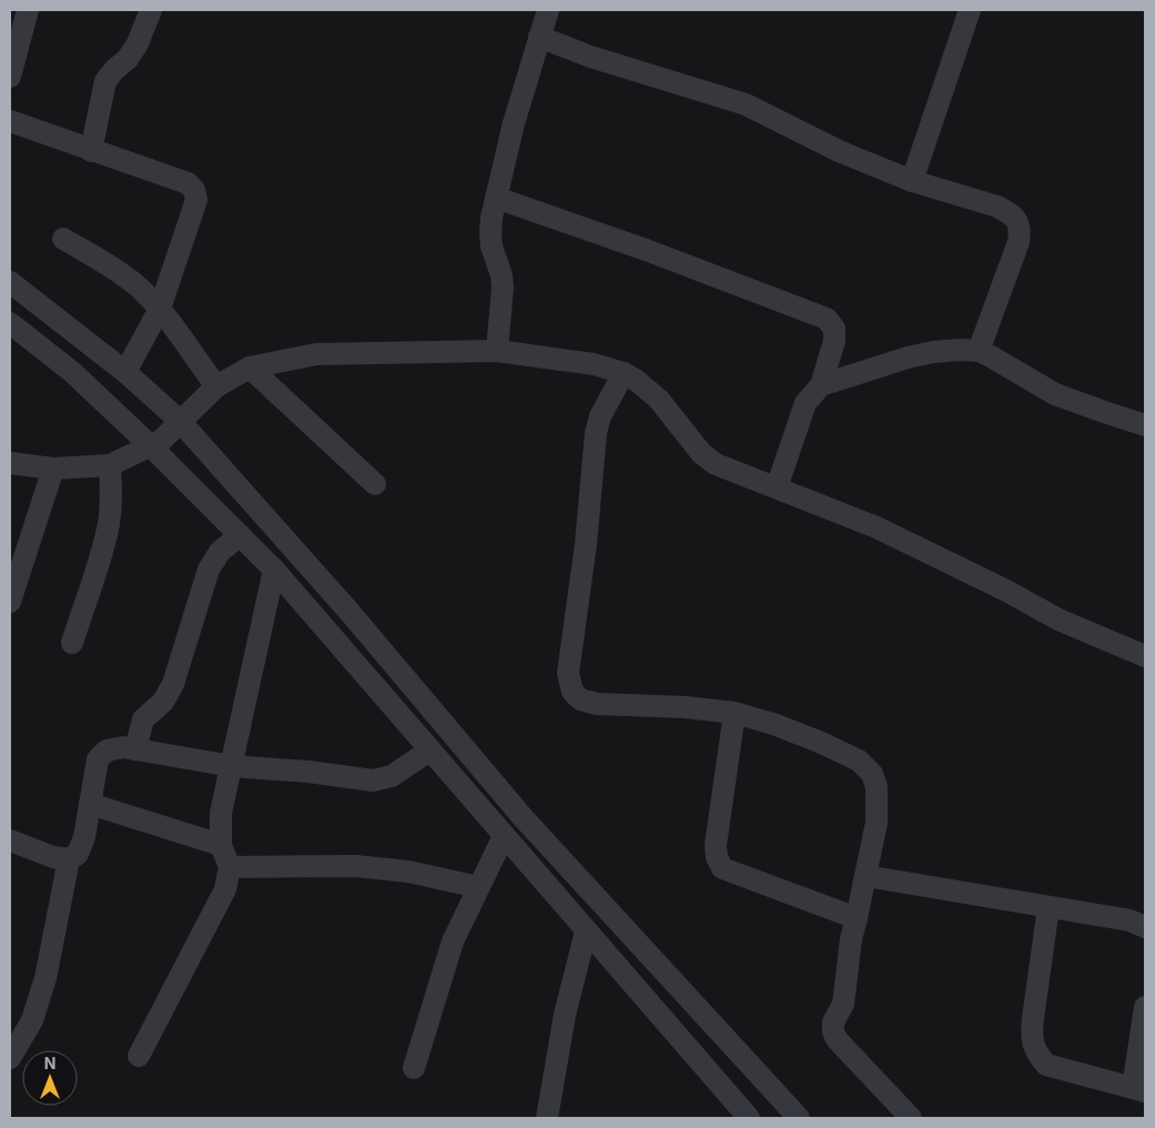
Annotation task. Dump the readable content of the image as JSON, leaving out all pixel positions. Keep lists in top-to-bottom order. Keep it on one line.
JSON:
{"north":"top"}
